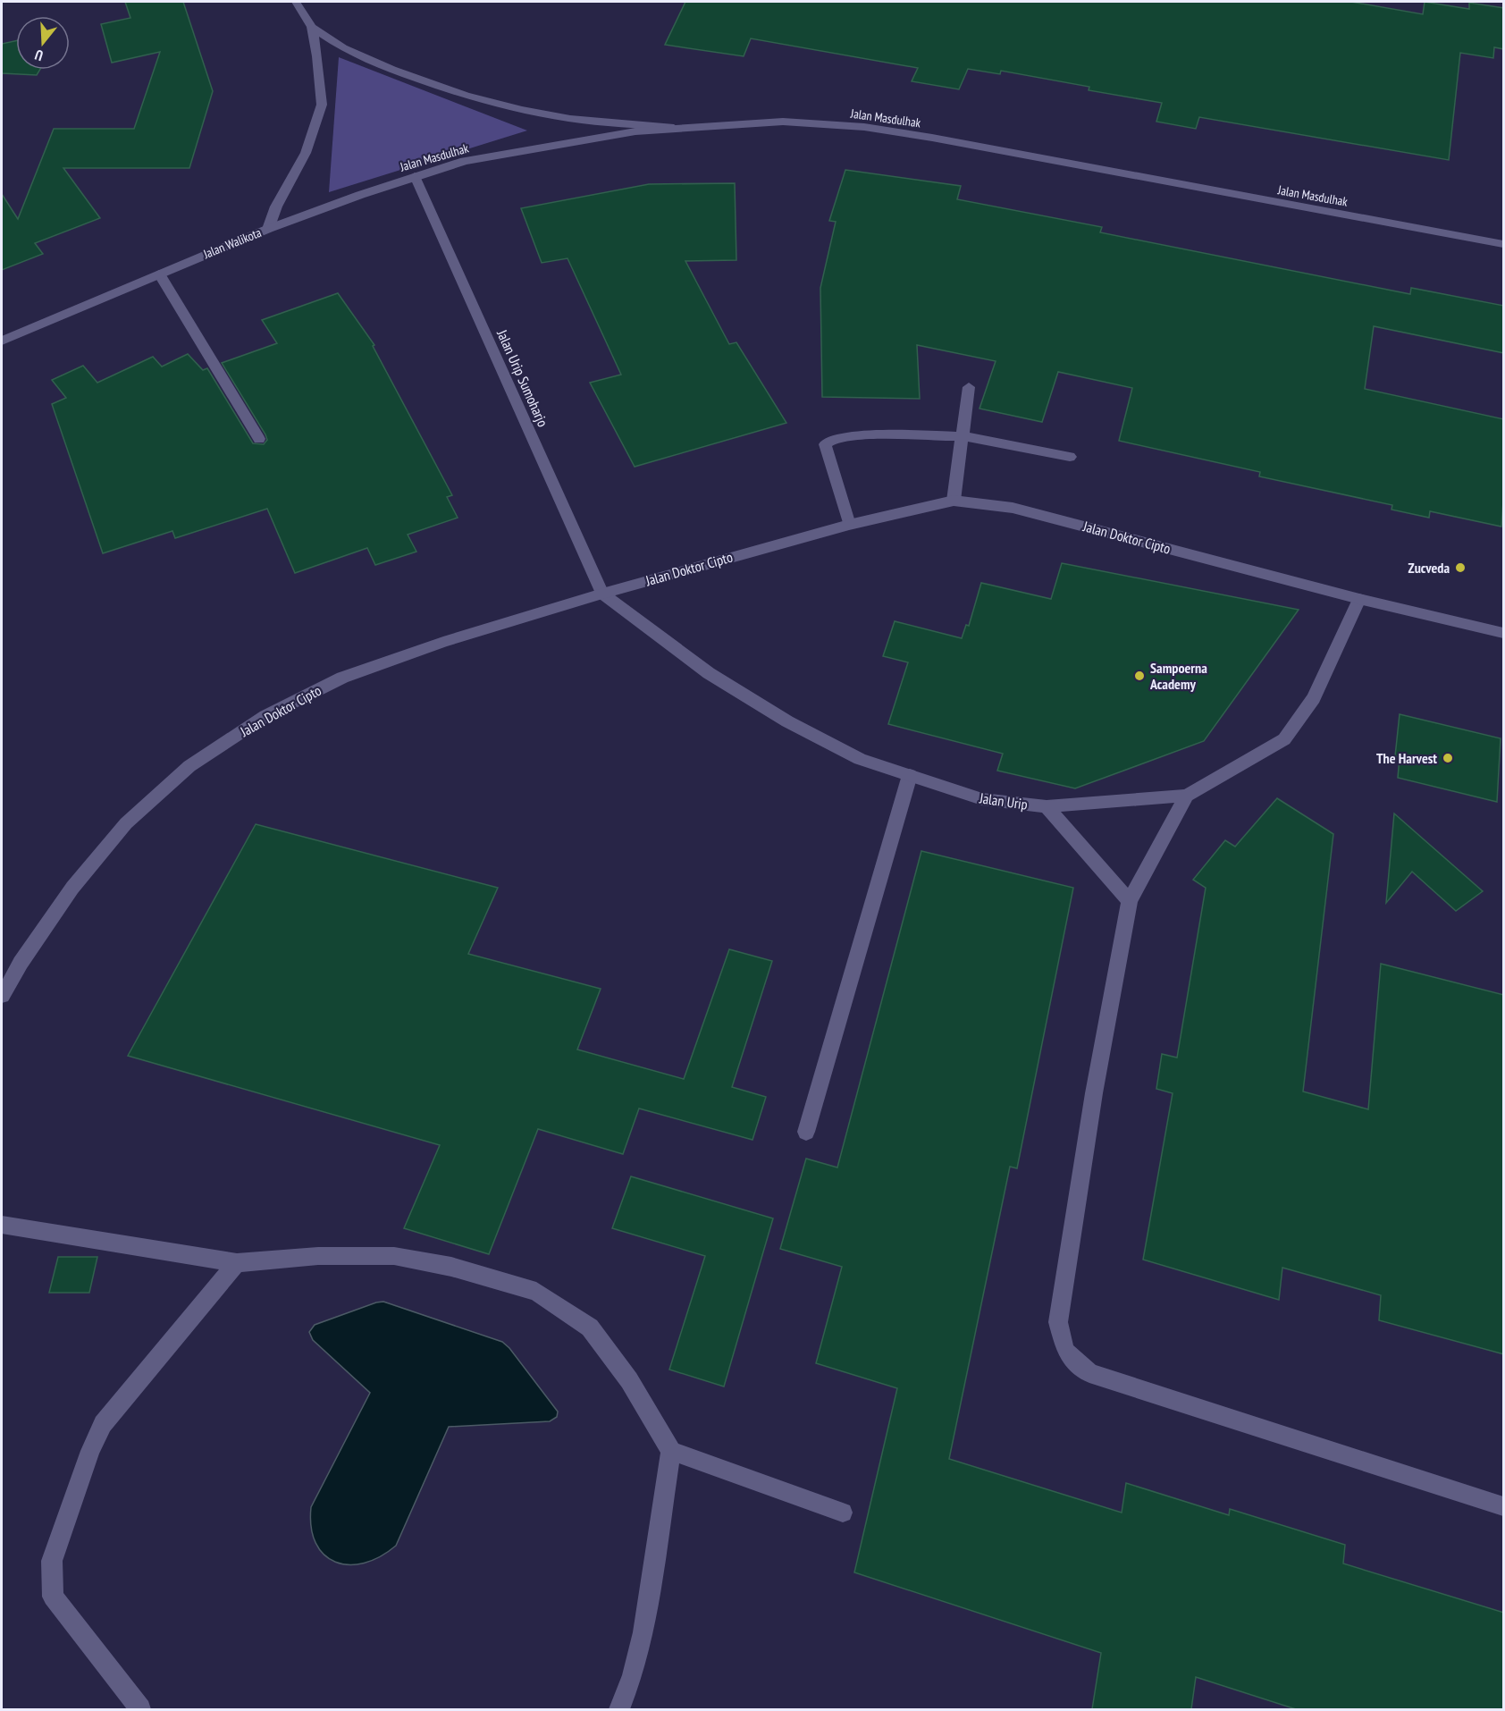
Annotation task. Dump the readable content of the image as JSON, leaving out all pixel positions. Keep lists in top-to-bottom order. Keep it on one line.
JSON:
{"streets":{"street":["Jalan Masdulhak","Jalan Walikota","Jalan Urip Sumoharjo","Jalan Doktor Cipto","Jalan Urip"]},"crossings":[["Jalan Masdulhak","Jalan Walikota"],["Jalan Masdulhak","Jalan Urip Sumoharjo"],["Jalan Urip Sumoharjo","Jalan Doktor Cipto"],["Jalan Urip Sumoharjo","Jalan Urip"],["Jalan Doktor Cipto","Jalan Urip"]],"places":["Zucveda","Sampoerna Academy","The Harvest"],"north":"bottom"}
